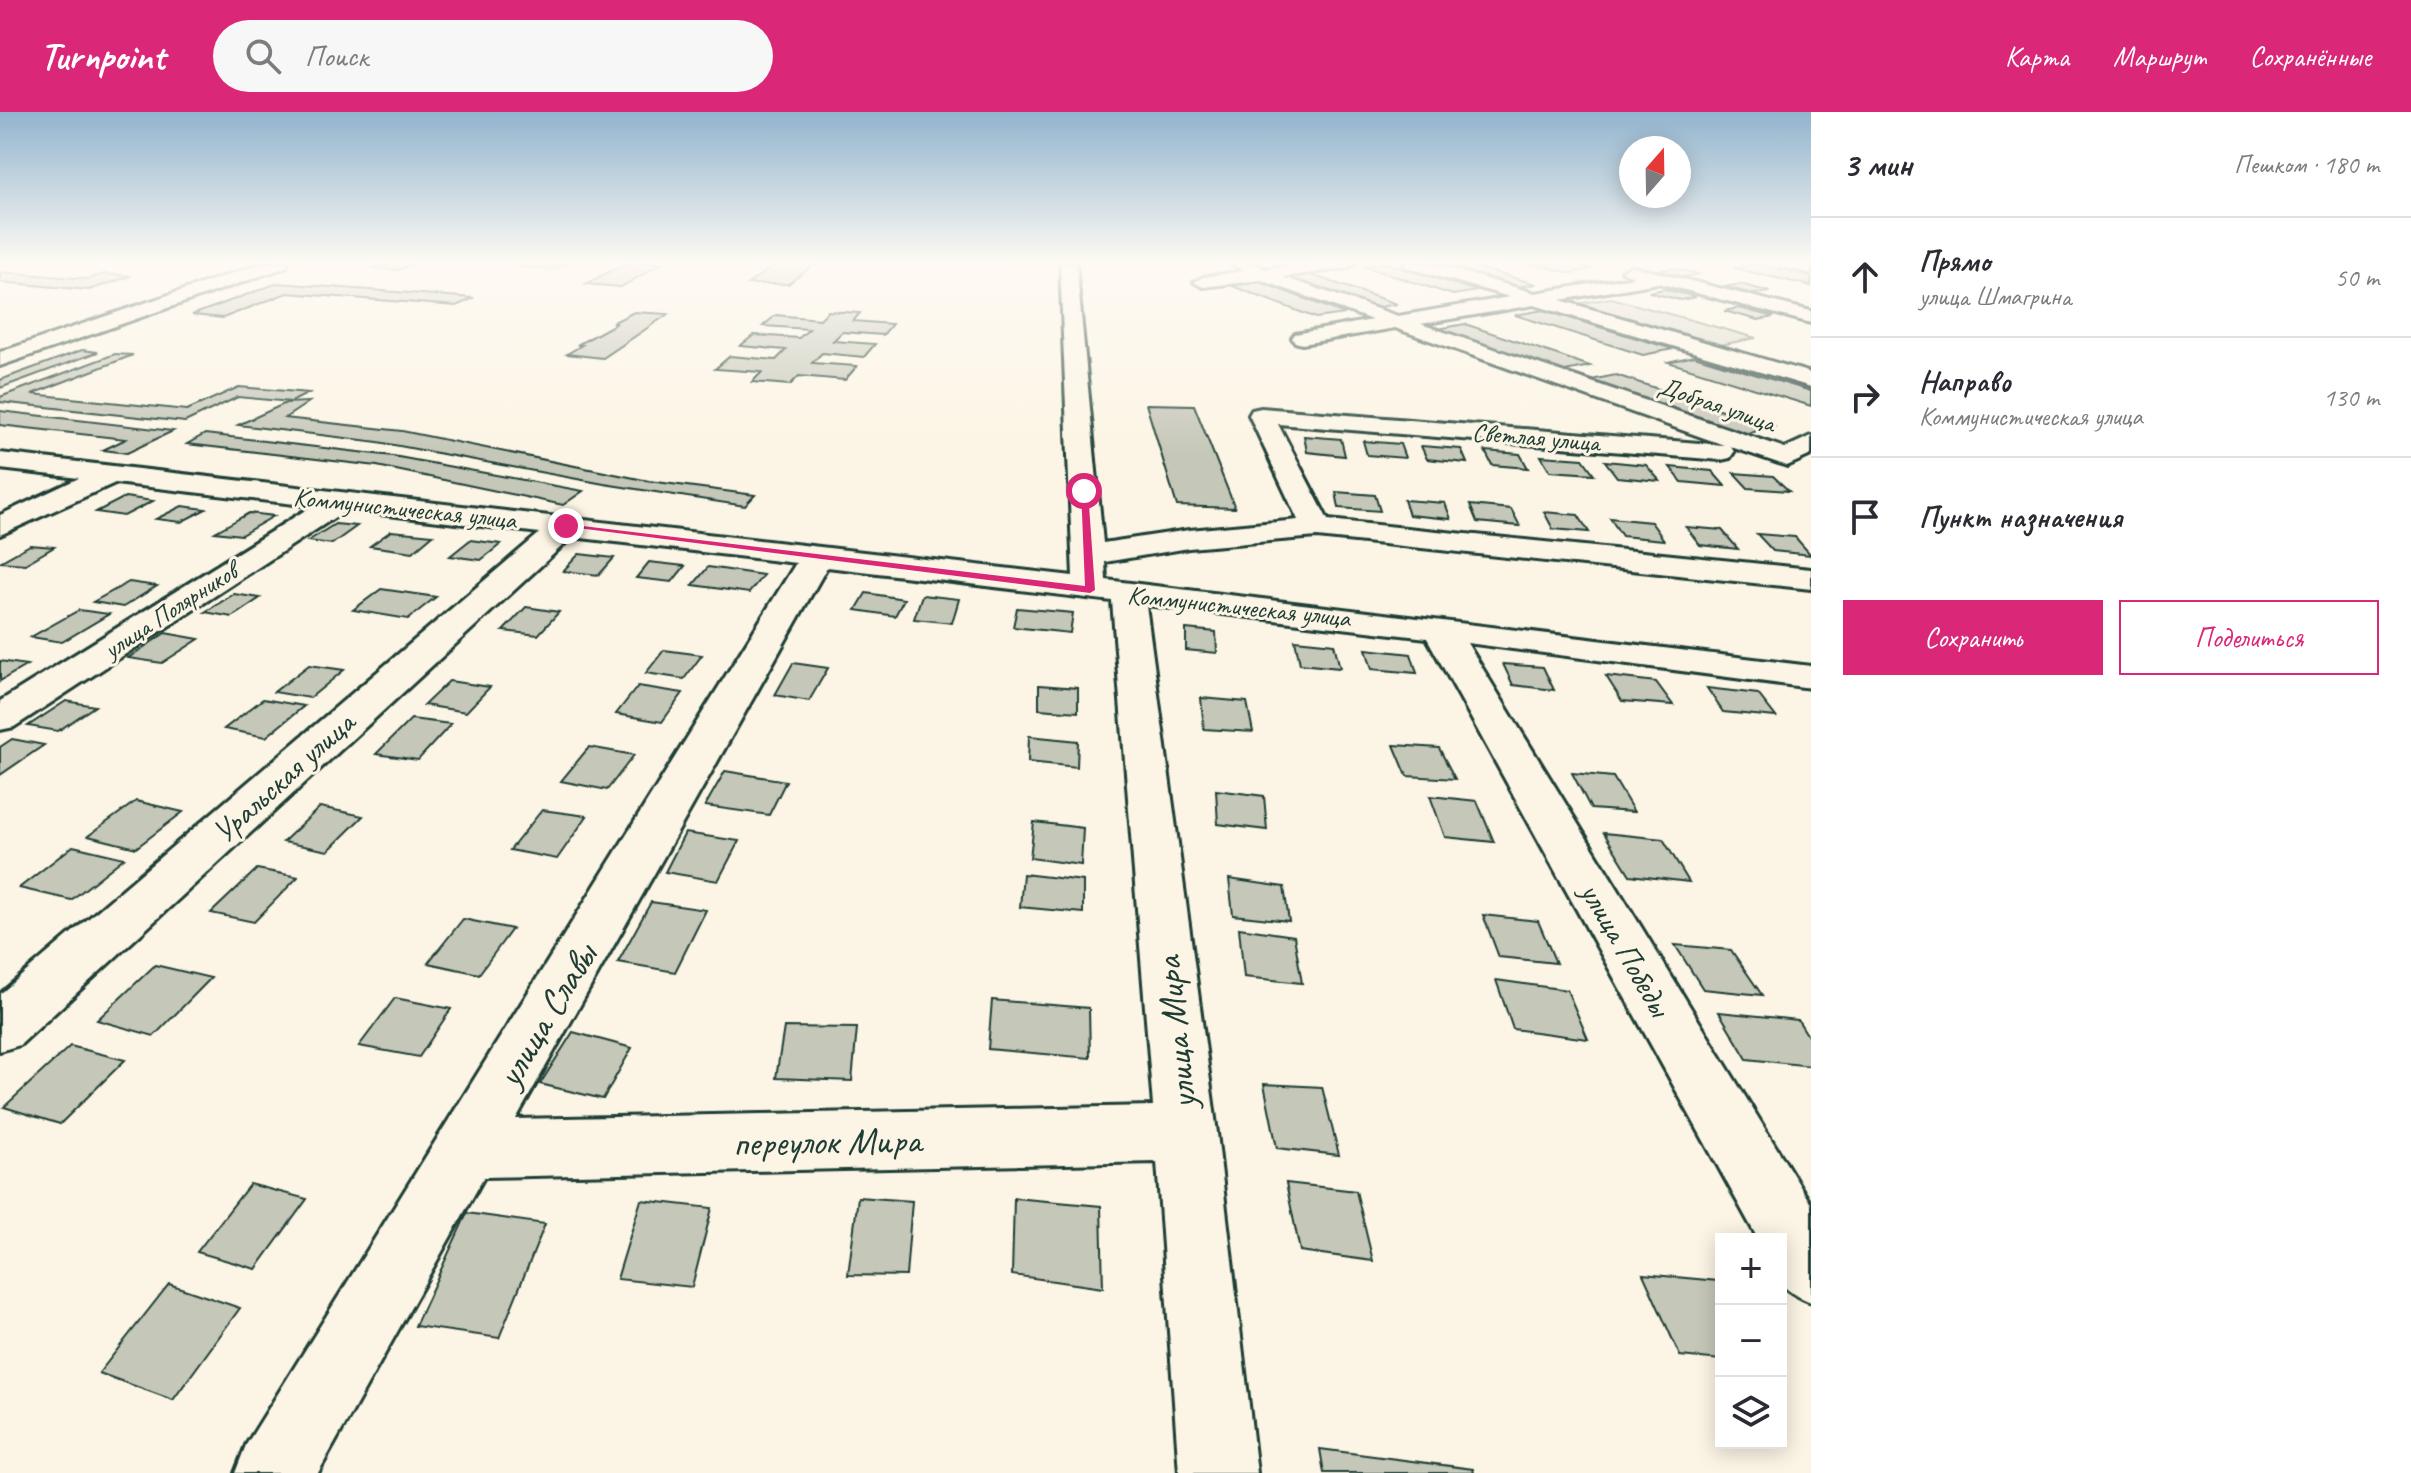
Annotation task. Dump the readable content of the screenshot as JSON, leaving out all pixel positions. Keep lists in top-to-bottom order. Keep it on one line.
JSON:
{"streets":{"street":["Добрая улица","Светлая улица","Коммунистическая улица","улица Полярников","Уральская улица","улица Победы","улица Славы","улица Мира","переулок Мира"]},"crossings":[["Добрая улица","Светлая улица"],["Коммунистическая улица","улица Полярников"],["Коммунистическая улица","Уральская улица"],["Коммунистическая улица","улица Победы"],["Коммунистическая улица","улица Славы"],["Коммунистическая улица","улица Мира"],["улица Славы","переулок Мира"],["улица Мира","переулок Мира"]],"north":"top","page":{"header":"Turnpoint","search":"Поиск","nav":["Карта","Маршрут","Сохранённые"],"heading":["3 мин","Пешком · 180 m"],"list":[["Прямо","улица Шмагрина","50 m"],["Направо","Коммунистическая улица","130 m"],"Пункт назначения"],"buttons":["Сохранить","Поделиться"],"map_buttons":["+","−"]}}
